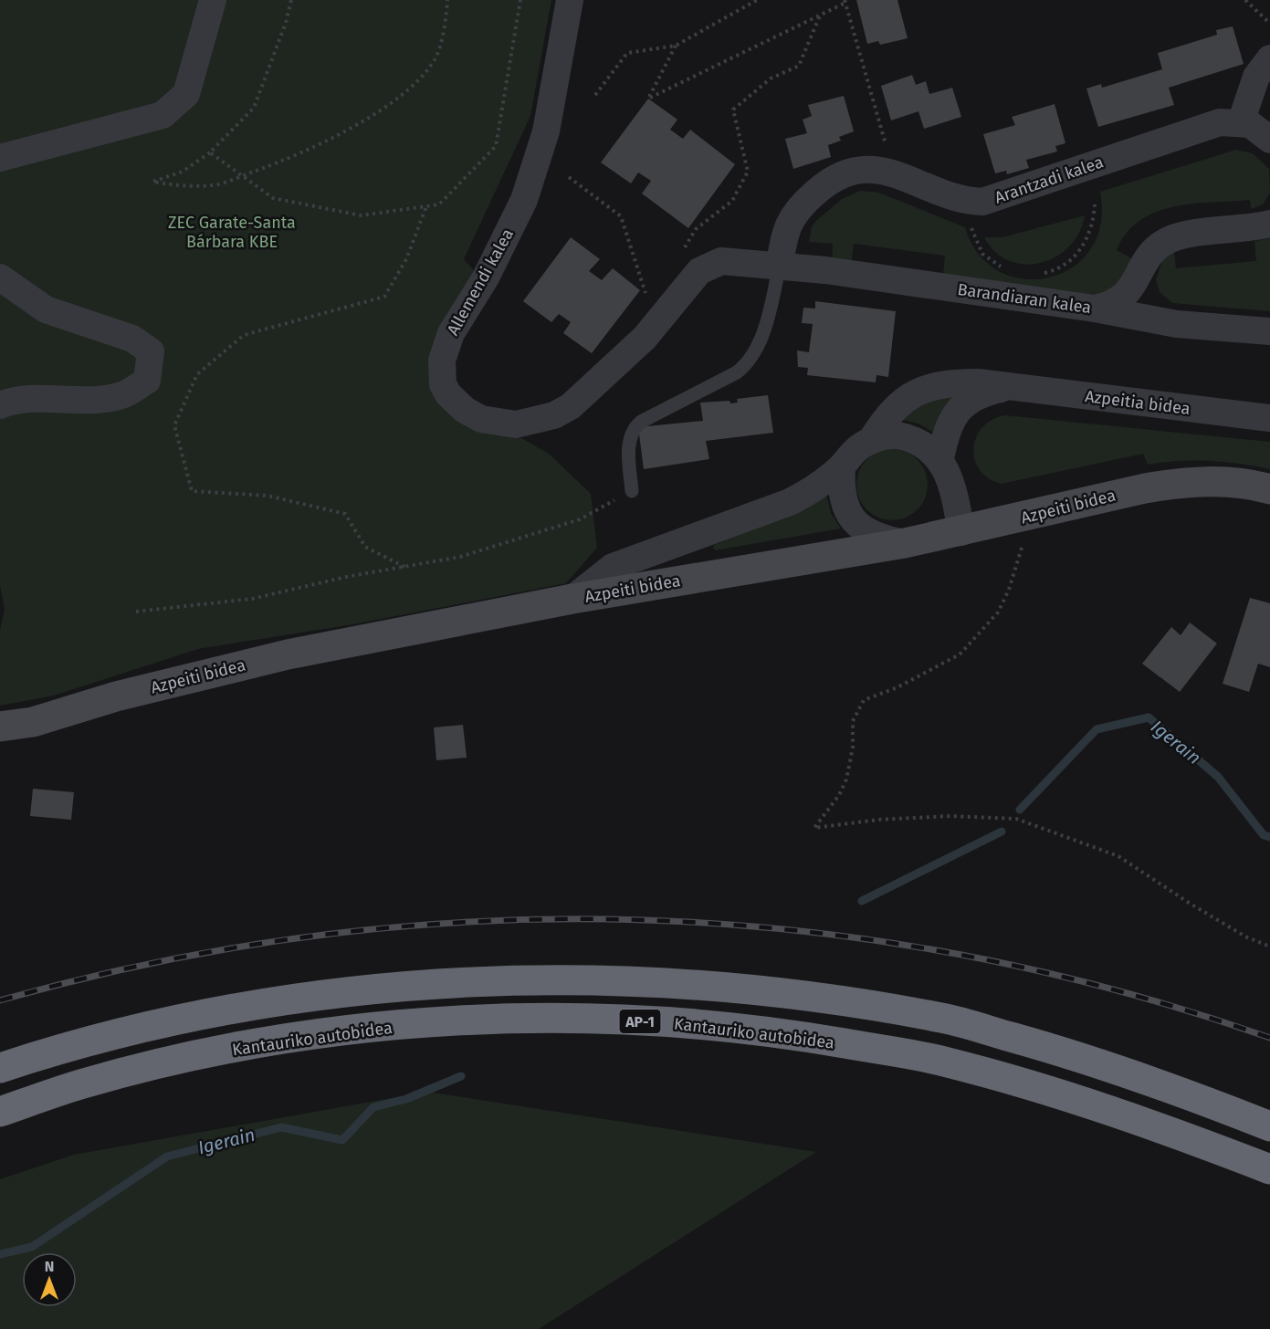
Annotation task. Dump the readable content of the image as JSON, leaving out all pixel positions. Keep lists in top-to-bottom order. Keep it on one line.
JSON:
{"streets":{"highway":["AP-1","Kantauriko autobidea"],"main road":["Azpeiti bidea"],"street":["Arantzadi kalea","Allemendi kalea","Barandiaran kalea","Azpeitia bidea"]},"crossings":[["Arantzadi kalea","Allemendi kalea"],["Arantzadi kalea","Barandiaran kalea"],["Allemendi kalea","Barandiaran kalea"],["Azpeitia bidea","Azpeiti bidea"]],"water":["Igerain"],"parks":["ZEC Garate-Santa Bárbara KBE"],"north":"top"}
